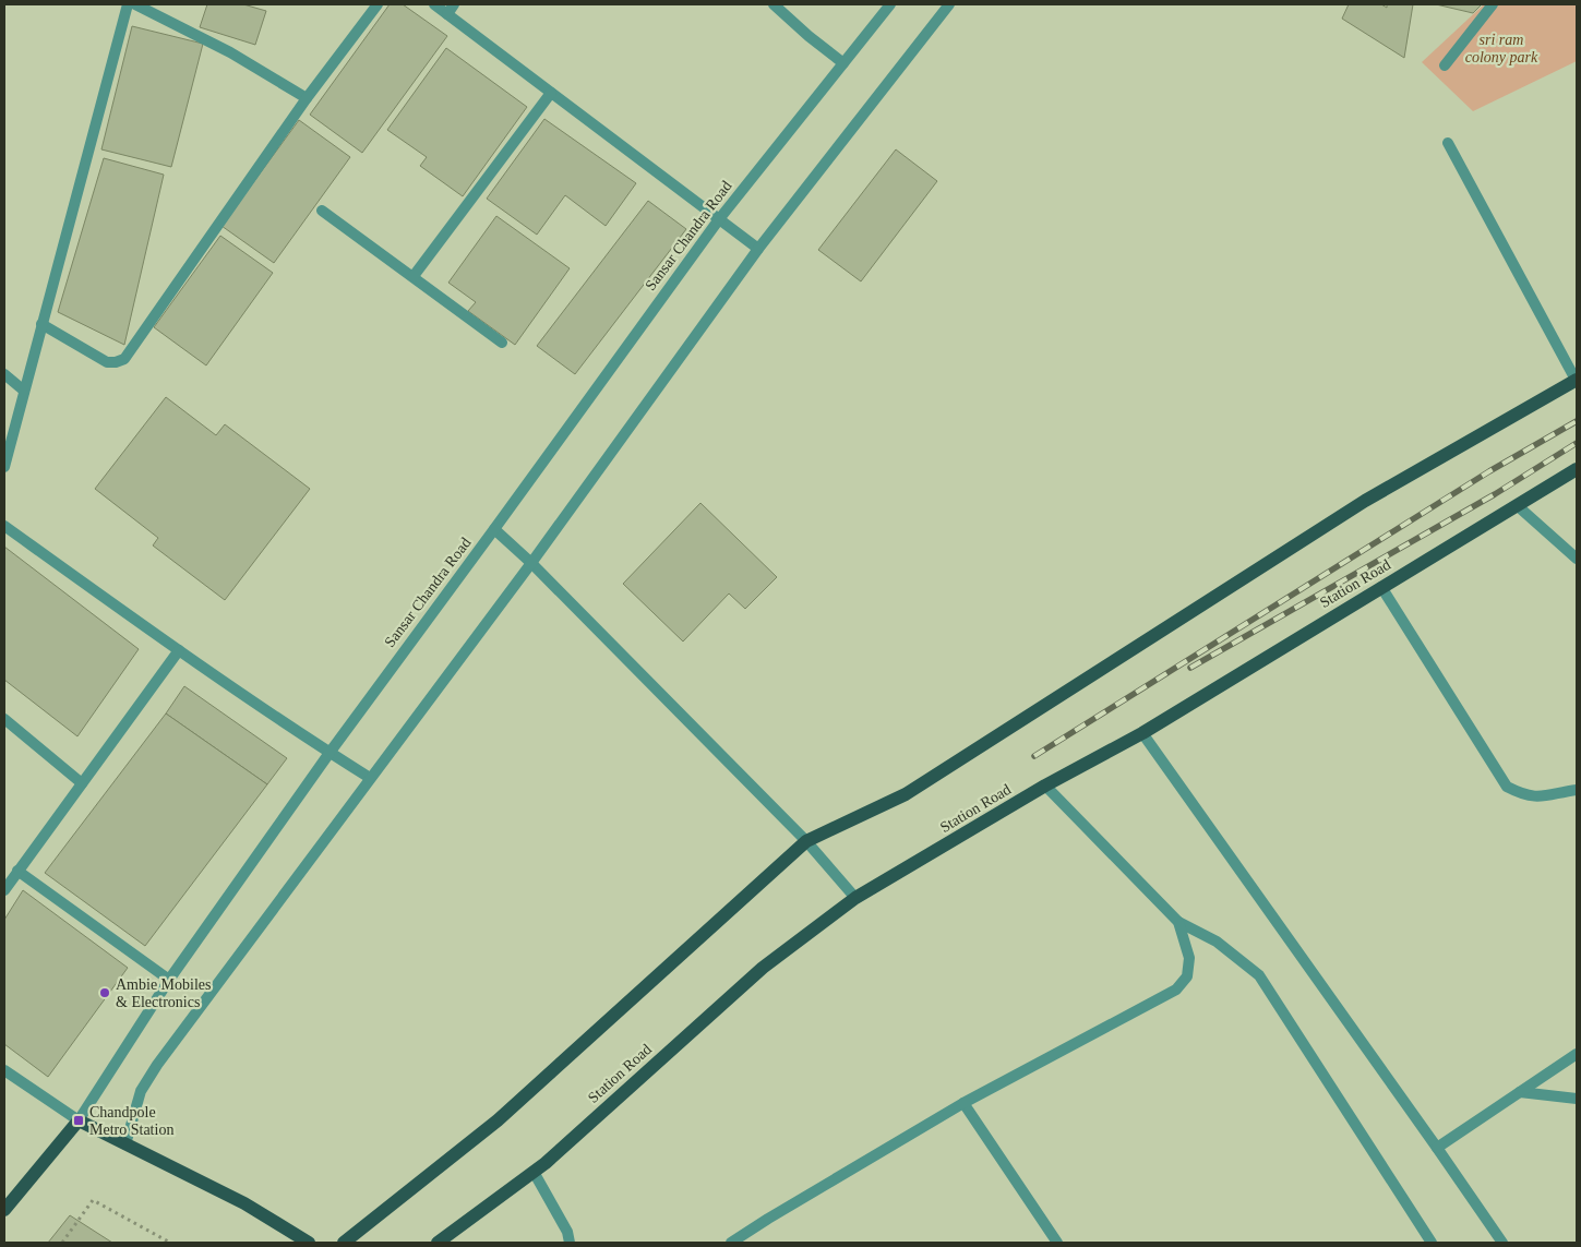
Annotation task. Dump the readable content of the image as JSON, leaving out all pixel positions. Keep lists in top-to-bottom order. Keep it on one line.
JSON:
{"streets":{"main road":["Sansar Chandra Road","Station Road"]},"parks":["sri ram colony park"],"places":{"other":["Ambie Mobiles & Electronics"],"transit":["Chandpole Metro Station"]}}
